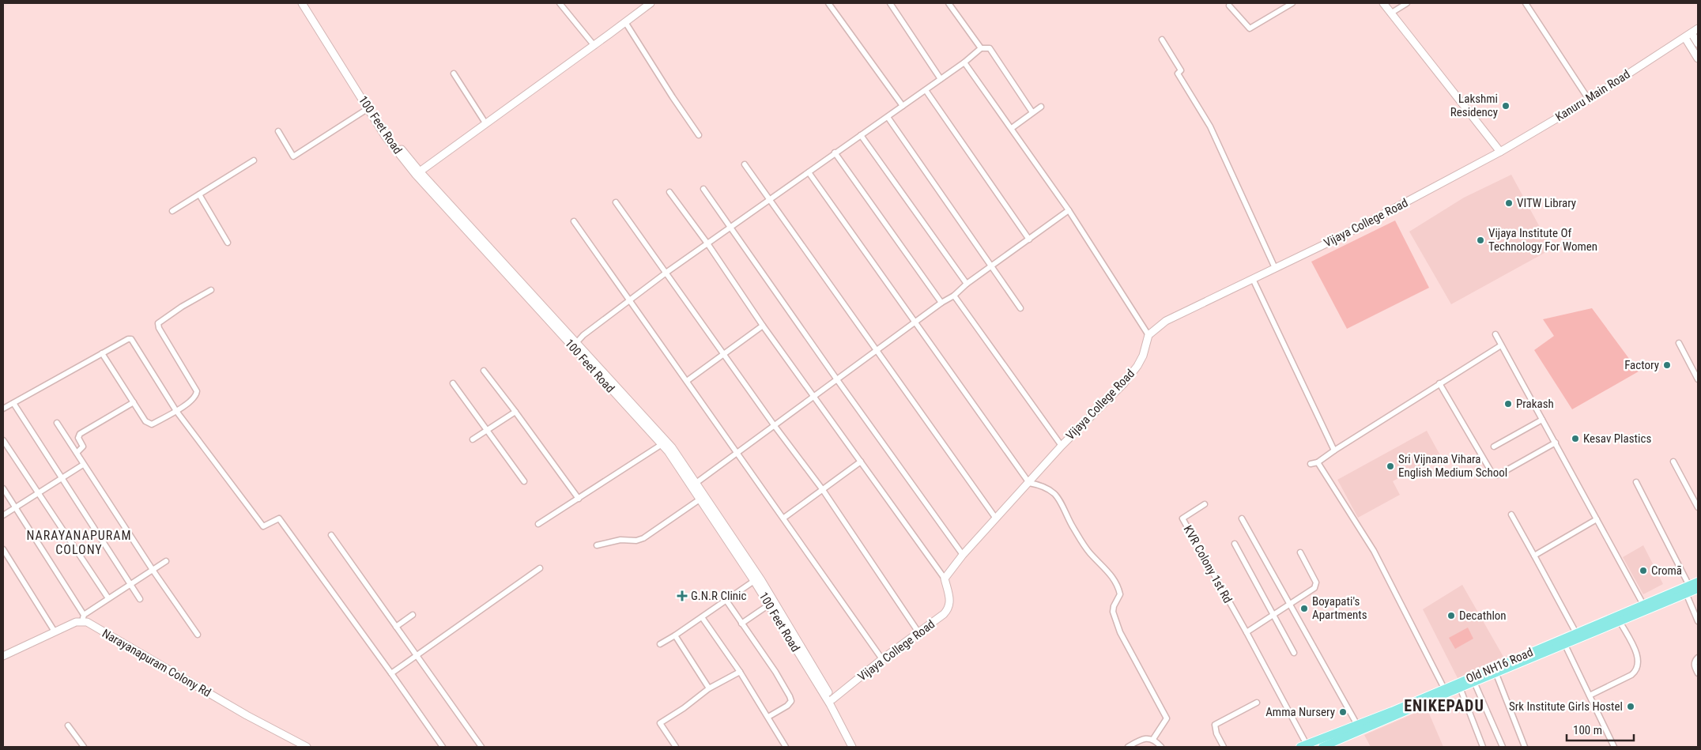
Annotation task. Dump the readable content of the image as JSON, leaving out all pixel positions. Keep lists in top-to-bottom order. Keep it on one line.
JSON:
{"streets":{"main road":["Old NH16 Road"],"street":["Kanuru Main Road","100 Feet Road","Vijaya College Road","KVR Colony 1st Rd","Narayanapuram Colony Rd"]},"crossings":[["Kanuru Main Road","Vijaya College Road"],["100 Feet Road","Vijaya College Road"]],"districts":["NARAYANAPURAM COLONY","ENIKEPADU"],"places":{"other":["Lakshmi Residency","VITW Library","Vijaya Institute Of Technology For Women","Factory","Prakash","Kesav Plastics","Sri Vijnana Vihara English Medium School","Cromā","Boyapati's Apartments","Decathlon","Srk Institute Girls Hostel","Amma Nursery"],"health":["G.N.R Clinic"]},"scale_bar":"100 m"}
